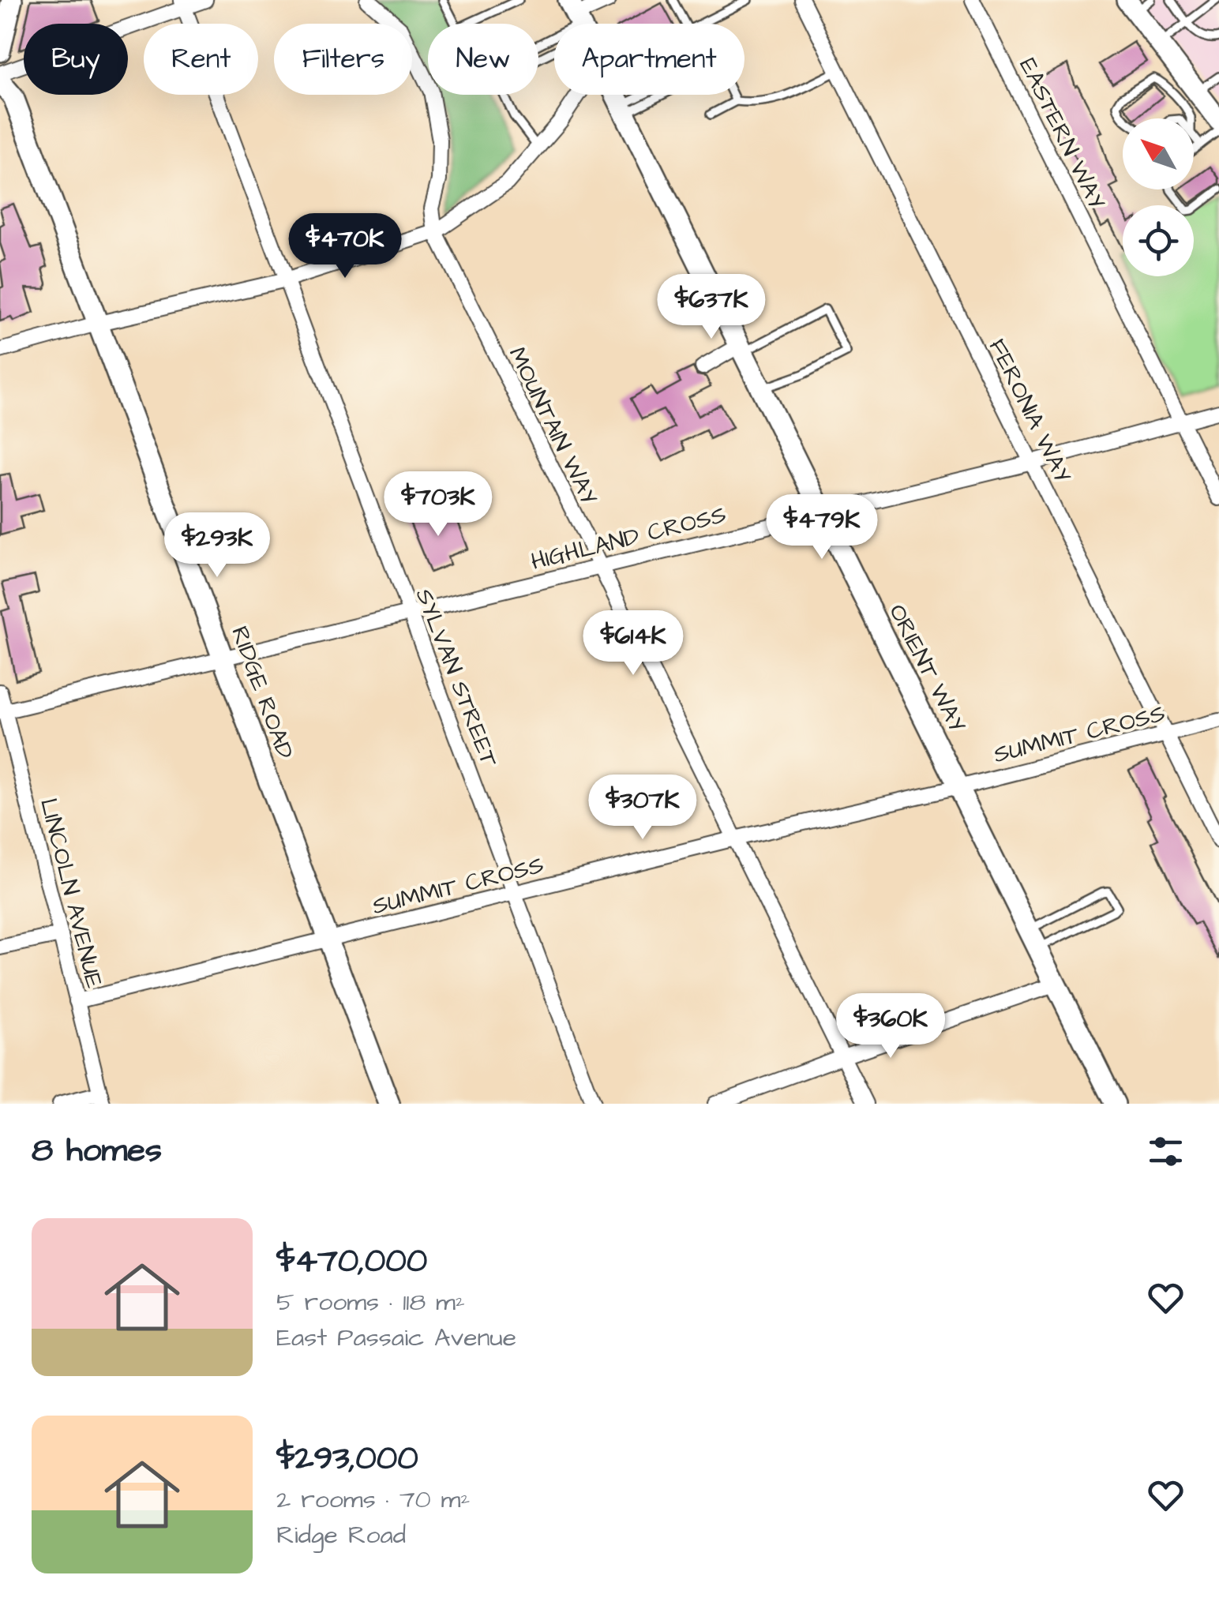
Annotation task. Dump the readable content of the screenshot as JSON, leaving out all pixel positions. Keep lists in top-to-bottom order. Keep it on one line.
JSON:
{"streets":{"street":["EASTERN WAY","FERONIA WAY","MOUNTAIN WAY","HIGHLAND CROSS","ORIENT WAY","SYLVAN STREET","RIDGE ROAD","SUMMIT CROSS","LINCOLN AVENUE"]},"crossings":[["EASTERN WAY","HIGHLAND CROSS"],["FERONIA WAY","HIGHLAND CROSS"],["FERONIA WAY","SUMMIT CROSS"],["MOUNTAIN WAY","HIGHLAND CROSS"],["MOUNTAIN WAY","SUMMIT CROSS"],["HIGHLAND CROSS","ORIENT WAY"],["HIGHLAND CROSS","SYLVAN STREET"],["HIGHLAND CROSS","RIDGE ROAD"],["HIGHLAND CROSS","LINCOLN AVENUE"],["ORIENT WAY","SUMMIT CROSS"],["SYLVAN STREET","SUMMIT CROSS"],["RIDGE ROAD","SUMMIT CROSS"],["SUMMIT CROSS","LINCOLN AVENUE"]],"north":"top left","page":{"chip":["Buy","Rent","Filters","New","Apartment"],"price":["$470K","$637K","$703K","$479K","$293K","$614K","$307K","$360K"],"heading":"8 homes","list":[{"name":"$470,000","note":"5 rooms · 118 m² · East Passaic Avenue"},{"name":"$293,000","note":"2 rooms · 70 m² · Ridge Road"}]}}
